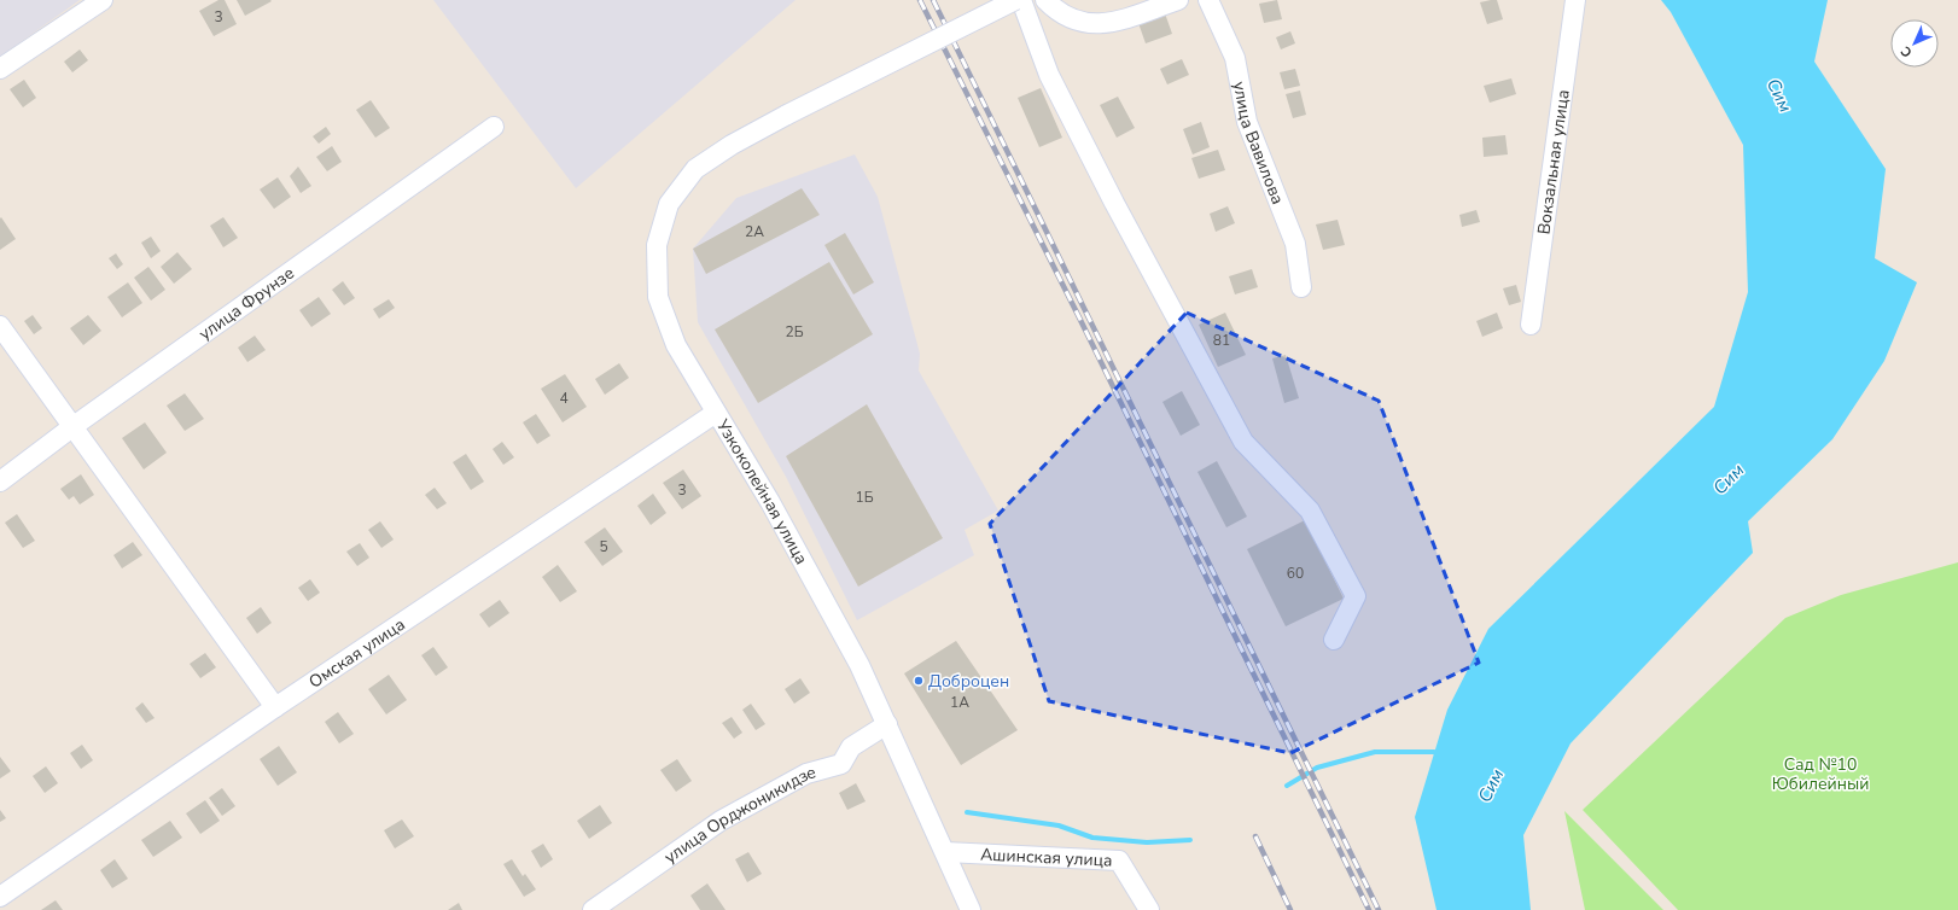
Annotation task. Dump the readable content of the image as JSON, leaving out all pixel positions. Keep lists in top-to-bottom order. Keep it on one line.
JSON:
{"streets":{"street":["улица Вавилова","Вокзальная улица","улица Фрунзе","Узкоколейная улица","Омская улица","улица Орджоникидзе","Ашинская улица"]},"crossings":[["Узкоколейная улица","Омская улица"],["Узкоколейная улица","улица Орджоникидзе"],["Узкоколейная улица","Ашинская улица"]],"water":["Сим"],"parks":["Сад №10 Юбилейный"],"places":["Доброцен"],"house_numbers":["3","2А","2Б","81","4","3","1Б","5","60","1А"],"north":"bottom left"}
